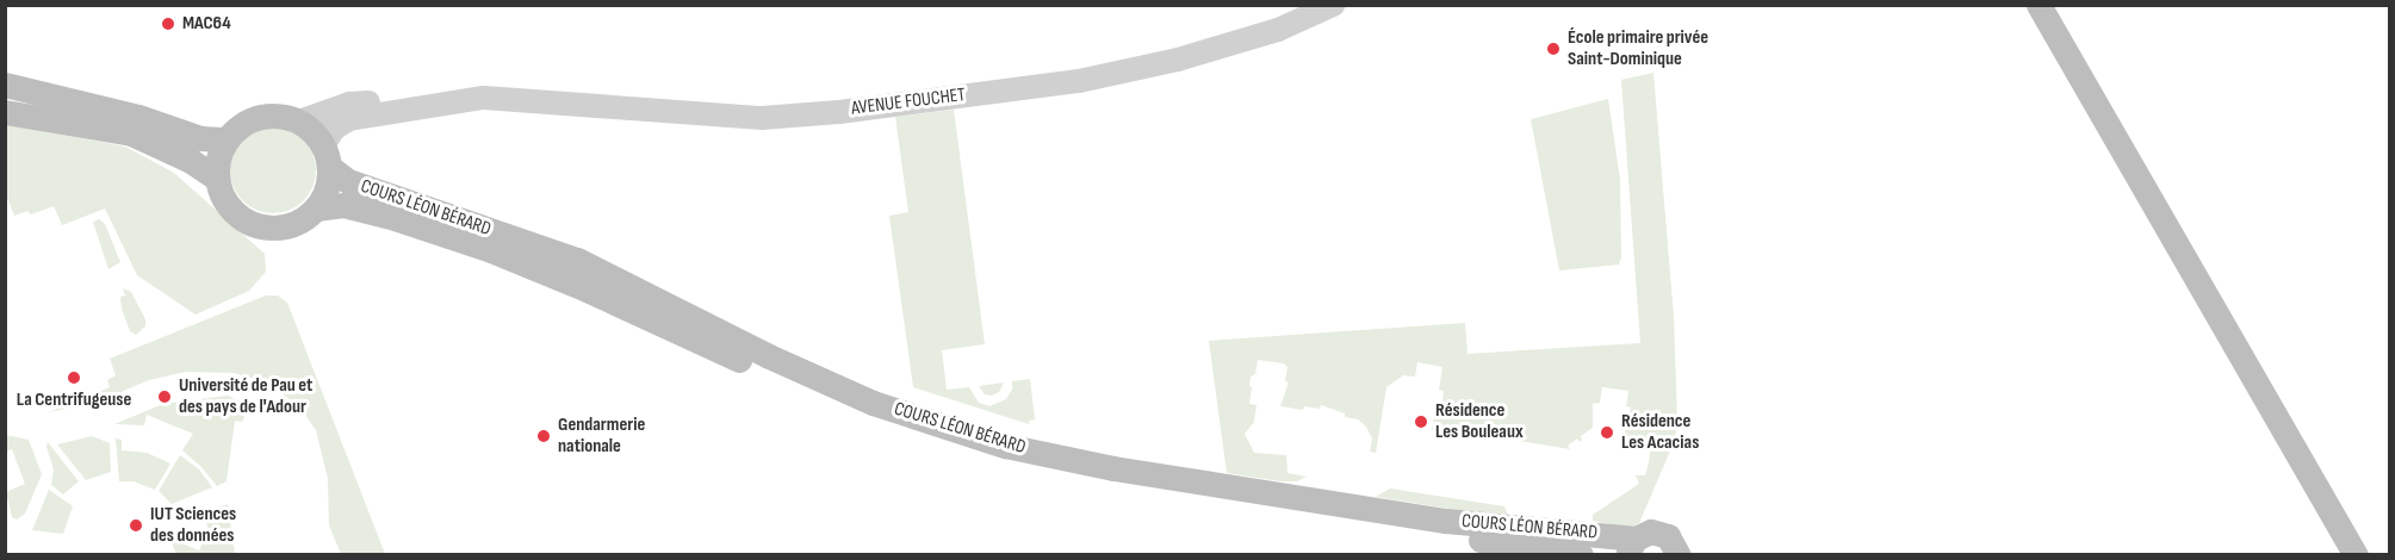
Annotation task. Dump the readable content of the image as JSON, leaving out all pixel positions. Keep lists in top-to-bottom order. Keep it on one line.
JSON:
{"streets":{"main road":["COURS LÉON BÉRARD"],"street":["AVENUE FOUCHET"]},"crossings":[["AVENUE FOUCHET","COURS LÉON BÉRARD"]],"places":["MAC64","École primaire privée Saint-Dominique","La Centrifugeuse","Université de Pau et des pays de l'Adour","Résidence Les Bouleaux","Résidence Les Acacias","Gendarmerie nationale","IUT Sciences des données"]}
